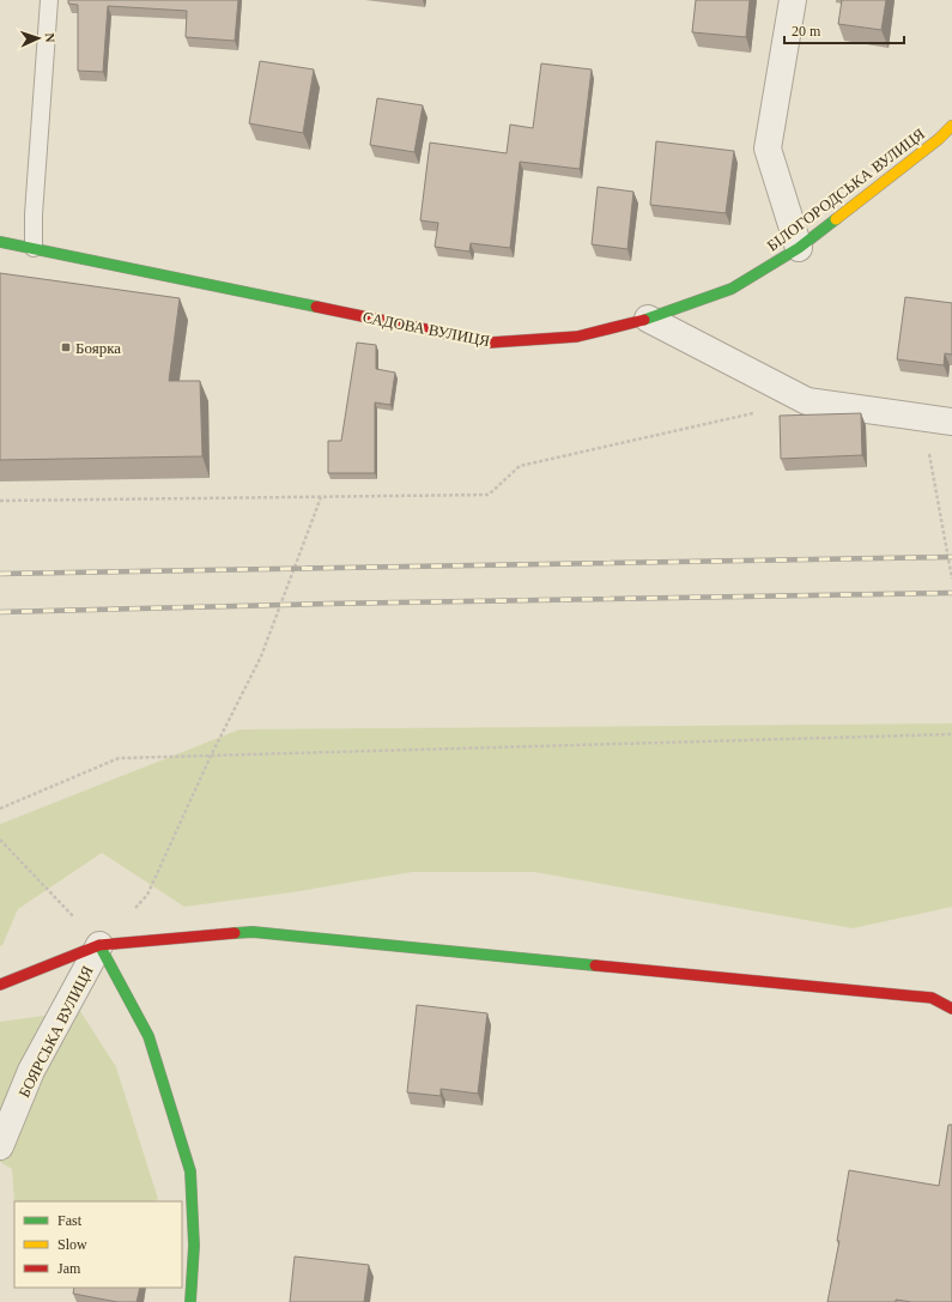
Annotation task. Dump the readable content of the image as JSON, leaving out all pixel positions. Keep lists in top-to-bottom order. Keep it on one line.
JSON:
{"streets":{"street":["БІЛОГОРОДСЬКА ВУЛИЦЯ","САДОВА ВУЛИЦЯ","БОЯРСЬКА ВУЛИЦЯ"]},"crossings":[["БІЛОГОРОДСЬКА ВУЛИЦЯ","САДОВА ВУЛИЦЯ"]],"places":{"transit":["Боярка"]},"legend":["Fast","Slow","Jam"],"scale_bar":"20 m","north":"right"}
